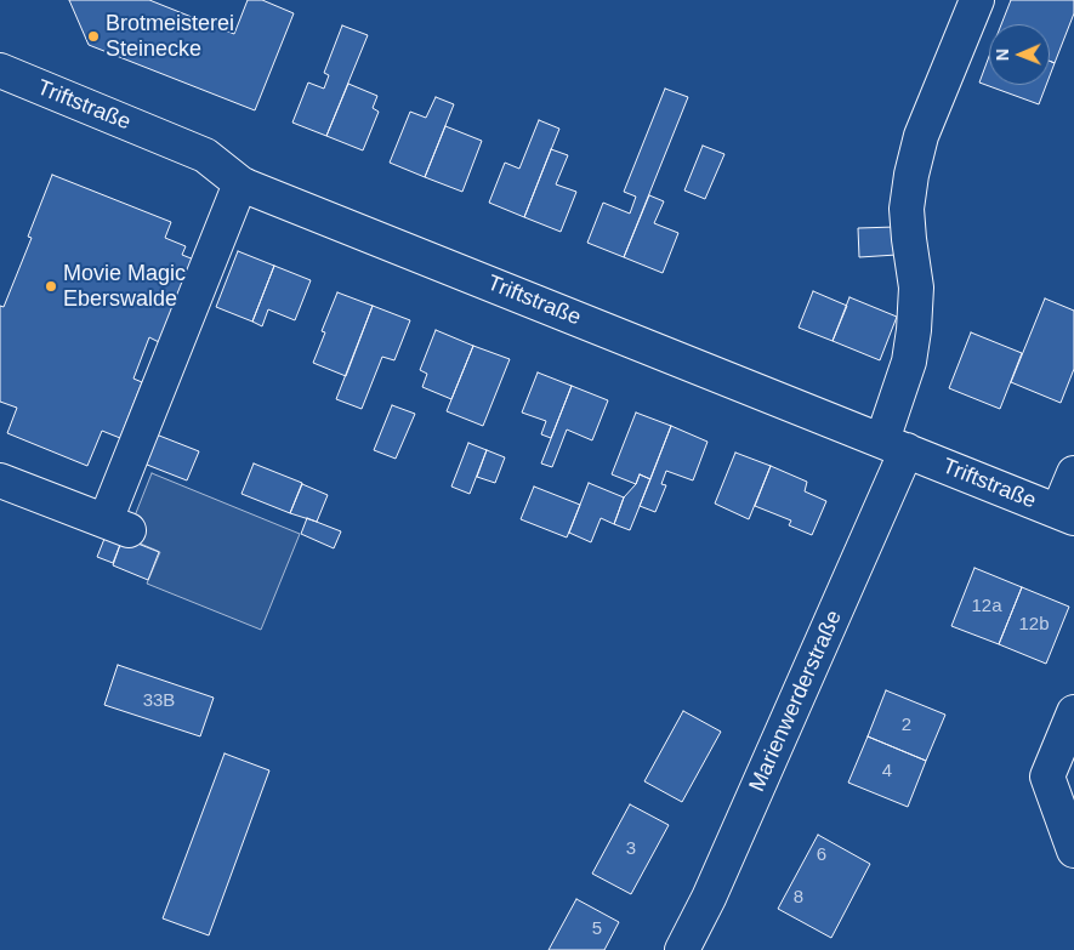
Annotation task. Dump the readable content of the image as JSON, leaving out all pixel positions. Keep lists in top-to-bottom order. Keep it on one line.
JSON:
{"streets":{"street":["Triftstraße","Marienwerderstraße"]},"crossings":[["Triftstraße","Marienwerderstraße"]],"places":["Brotmeisterei Steinecke","Movie Magic Eberswalde"],"house_numbers":["12a","12b","33B","2","4","3","6","8","5"],"north":"left"}
